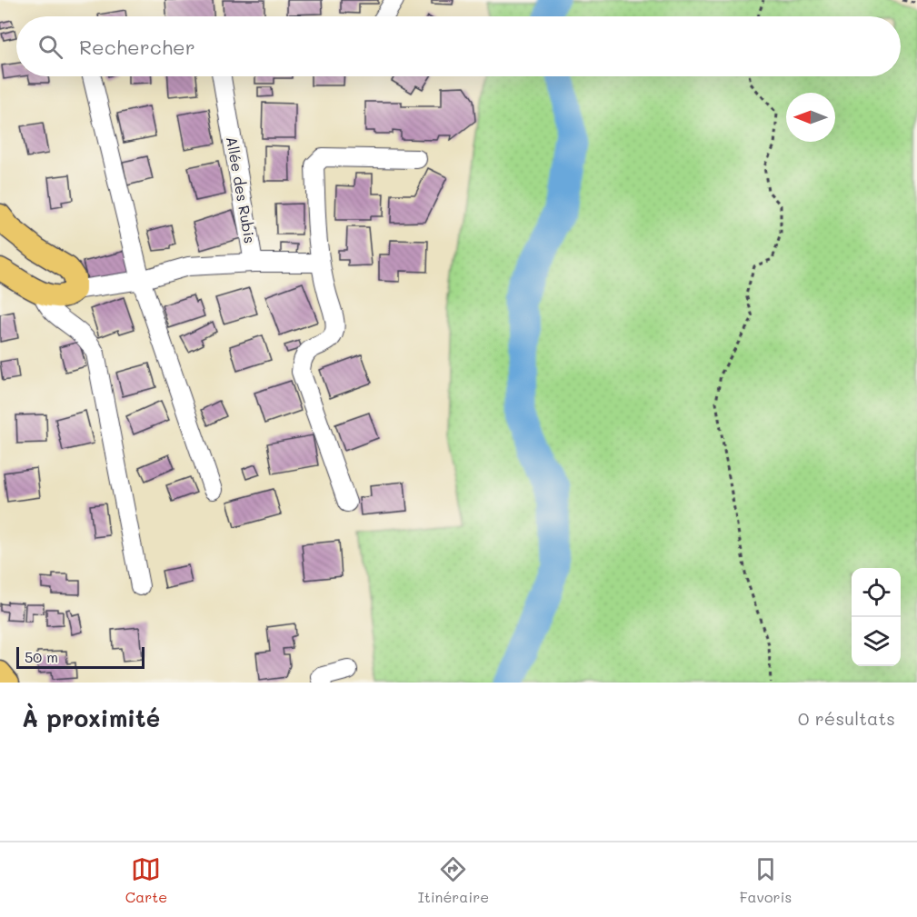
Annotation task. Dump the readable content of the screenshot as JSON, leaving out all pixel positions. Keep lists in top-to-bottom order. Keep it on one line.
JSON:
{"streets":{"street":["Allée des Rubis"]},"scale_bar":"50 m","north":"left","page":{"search":"Rechercher","scale":"50 m","heading":["À proximité","0 résultats"],"nav":["Carte","Itinéraire","Favoris"]}}
